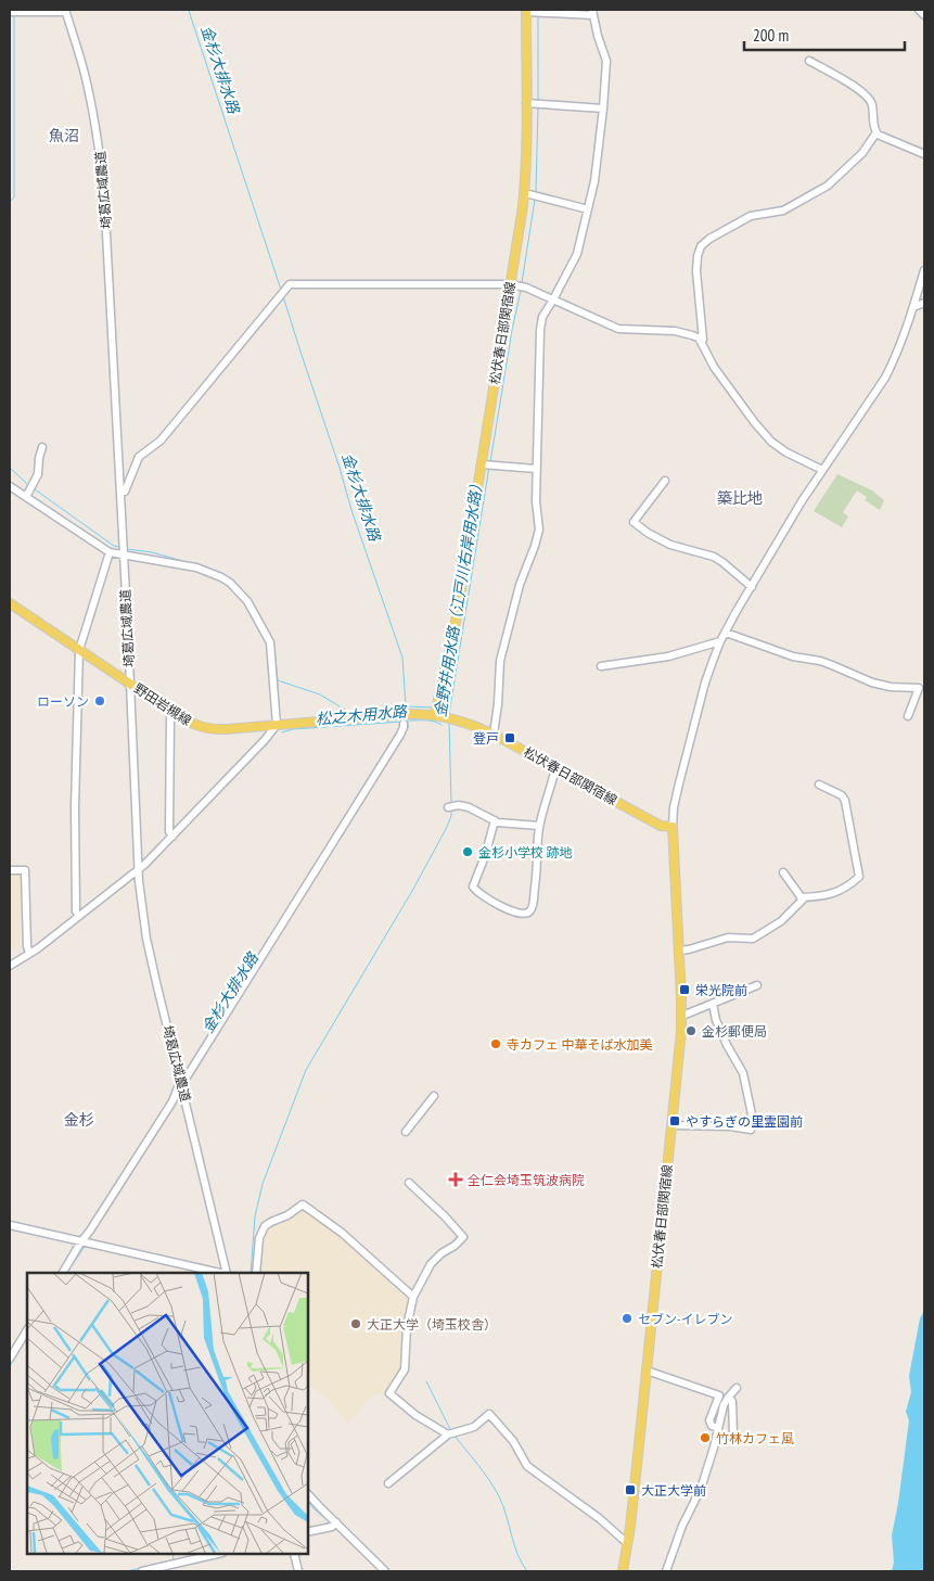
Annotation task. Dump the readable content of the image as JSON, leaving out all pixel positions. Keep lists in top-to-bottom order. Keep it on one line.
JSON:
{"streets":{"main road":["松伏春日部関宿線","野田岩槻線"],"street":["埼葛広域農道"]},"crossings":[["埼葛広域農道","野田岩槻線"],["松伏春日部関宿線","野田岩槻線"]],"districts":["魚沼","築比地","金杉"],"water":["金杉大排水路","金野井用水路（江戸川右岸用水路）","松之木用水路"],"places":{"other":["ローソン","金杉小学校 跡地","金杉郵便局","寺カフェ 中華そば水加美","セブン-イレブン","大正大学（埼玉校舎）","竹林カフェ風"],"transit":["登戸","栄光院前","やすらぎの里霊園前","大正大学前"],"health":["全仁会埼玉筑波病院"]},"scale_bar":"200 m"}
